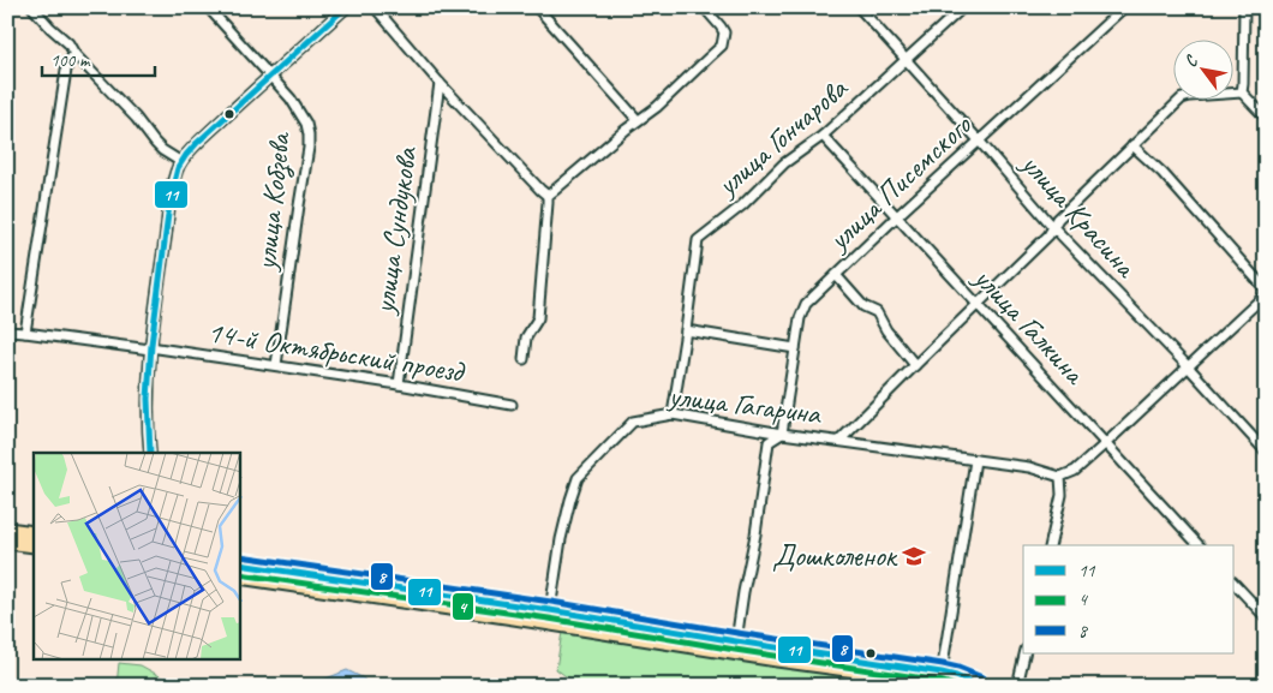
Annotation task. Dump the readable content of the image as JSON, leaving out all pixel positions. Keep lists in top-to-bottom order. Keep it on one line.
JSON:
{"streets":{"street":["улица Гончарова","улица Писемского","улица Кобзева","улица Красина","улица Сундукова","улица Галкина","14-й Октябрьский проезд","улица Гагарина"]},"crossings":[["улица Гончарова","улица Красина"],["улица Гончарова","улица Галкина"],["улица Гончарова","улица Гагарина"],["улица Писемского","улица Красина"],["улица Писемского","улица Галкина"],["улица Писемского","улица Гагарина"],["улица Кобзева","14-й Октябрьский проезд"],["улица Сундукова","14-й Октябрьский проезд"]],"places":{"school or university":["Дошколенок"]},"lines":["transit line 11","transit line 8","transit line 4"],"legend":["11","4","8"],"scale_bar":"100 m","north":"top left"}
